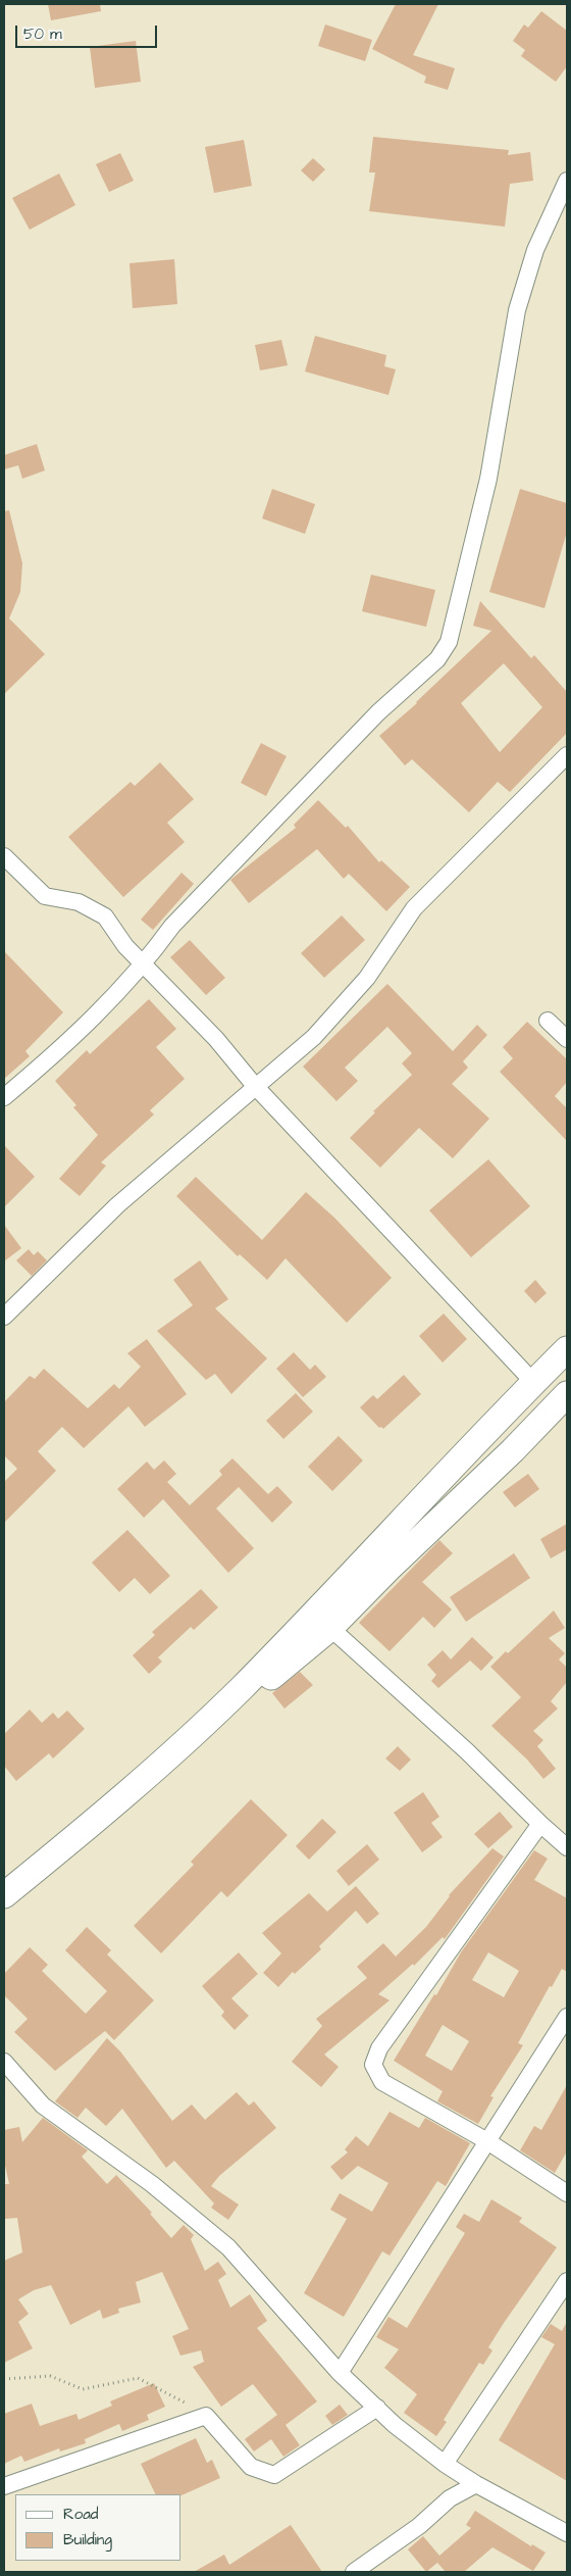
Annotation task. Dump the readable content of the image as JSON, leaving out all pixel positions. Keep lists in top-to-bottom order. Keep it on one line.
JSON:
{"legend":["Road","Building"],"scale_bar":"50 m"}
